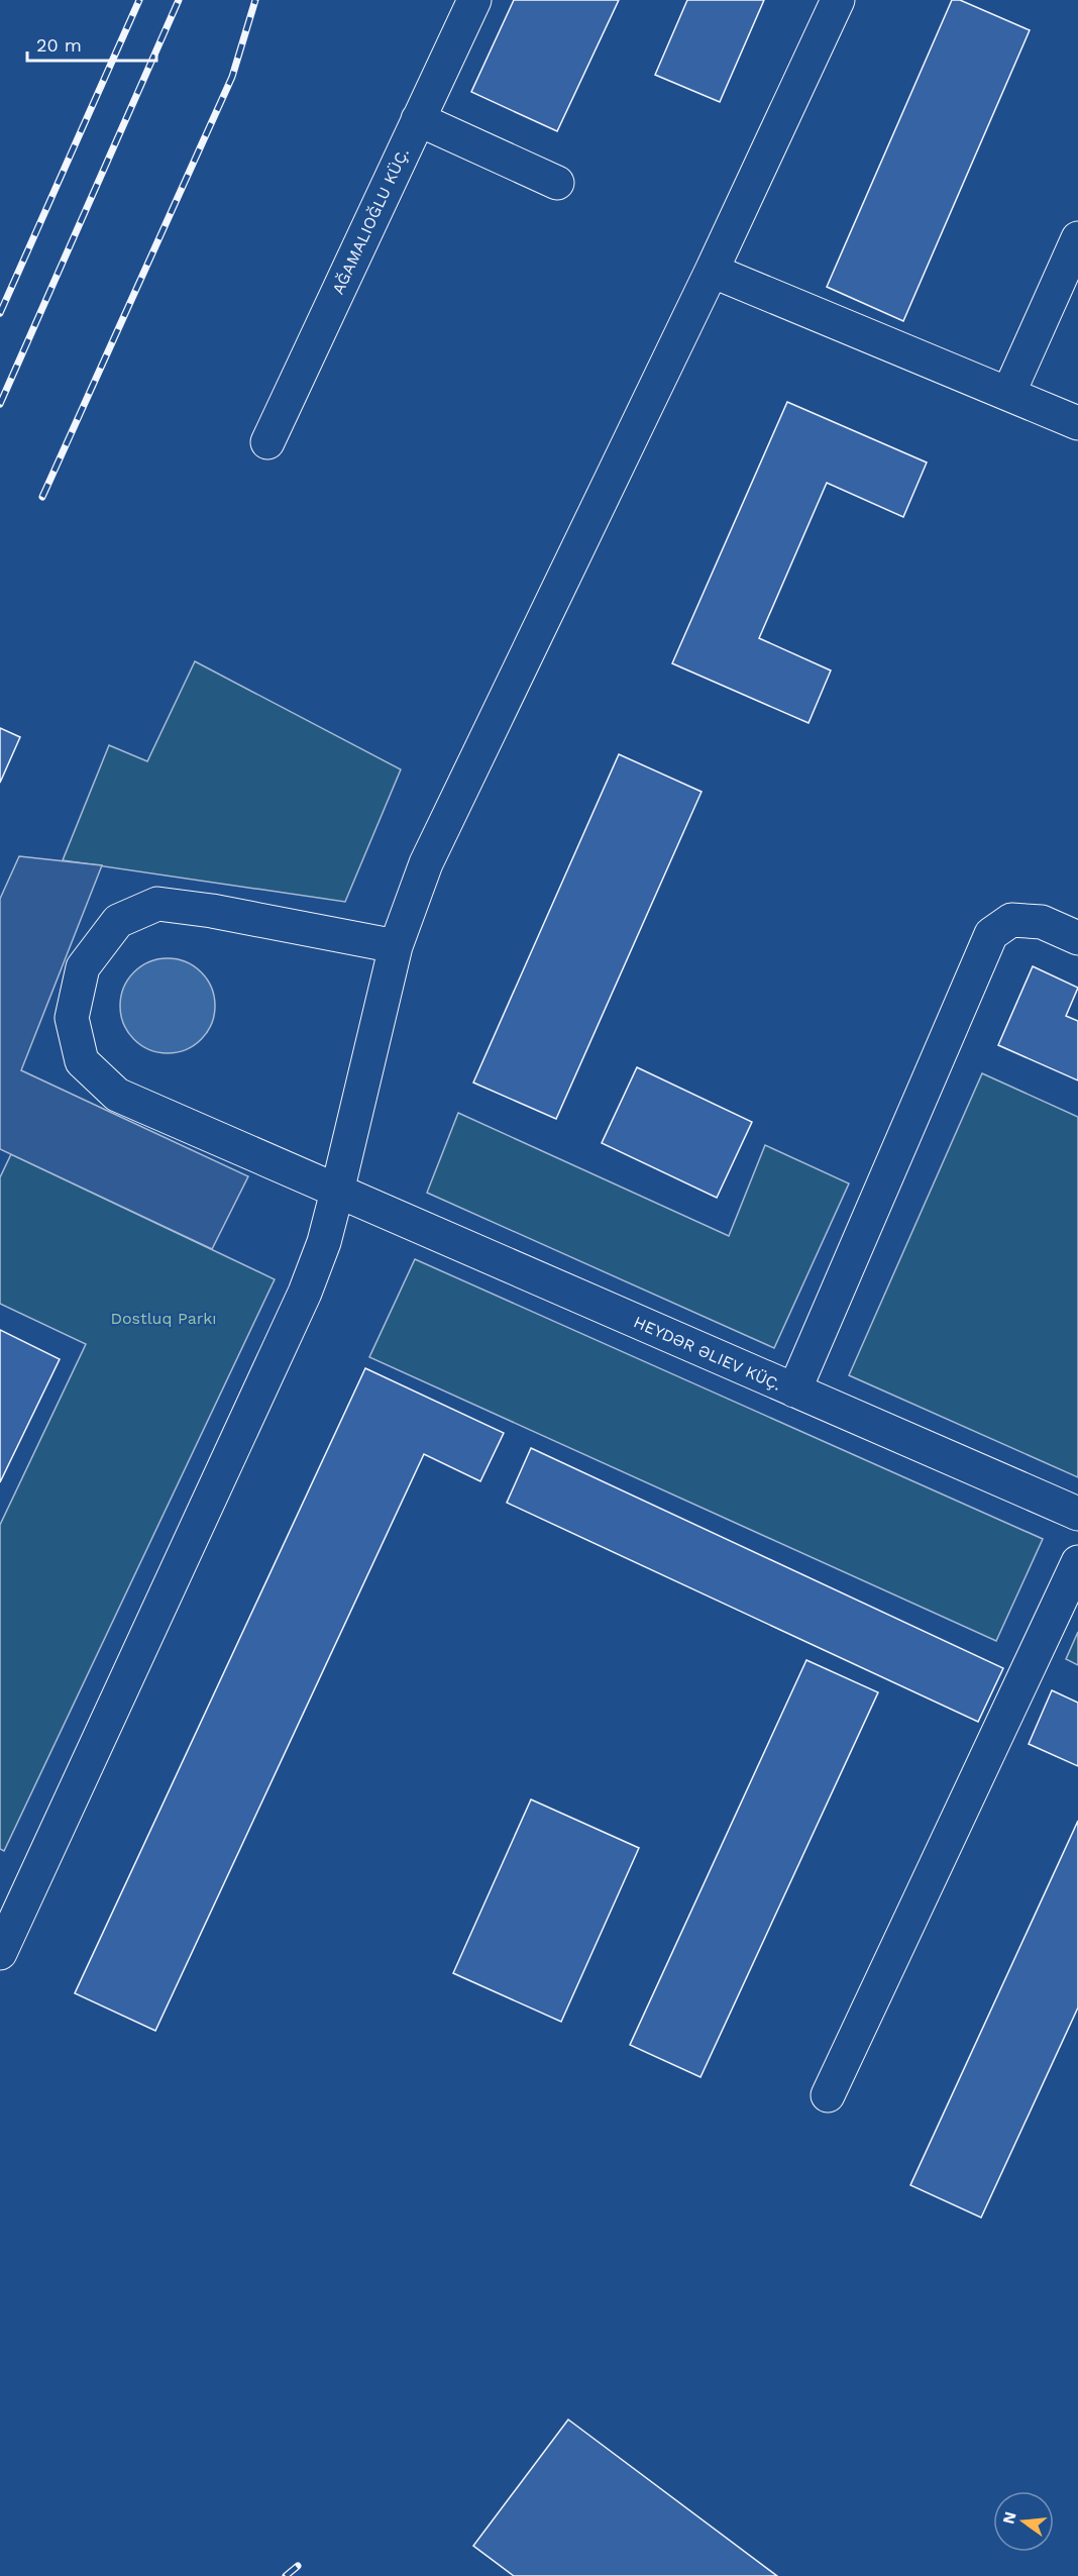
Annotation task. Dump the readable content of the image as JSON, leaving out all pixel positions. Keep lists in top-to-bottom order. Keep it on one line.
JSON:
{"streets":{"street":["HEYDƏR ƏLIEV KÜÇ."]},"parks":["Dostluq Parkı"],"scale_bar":"20 m","north":"left"}
